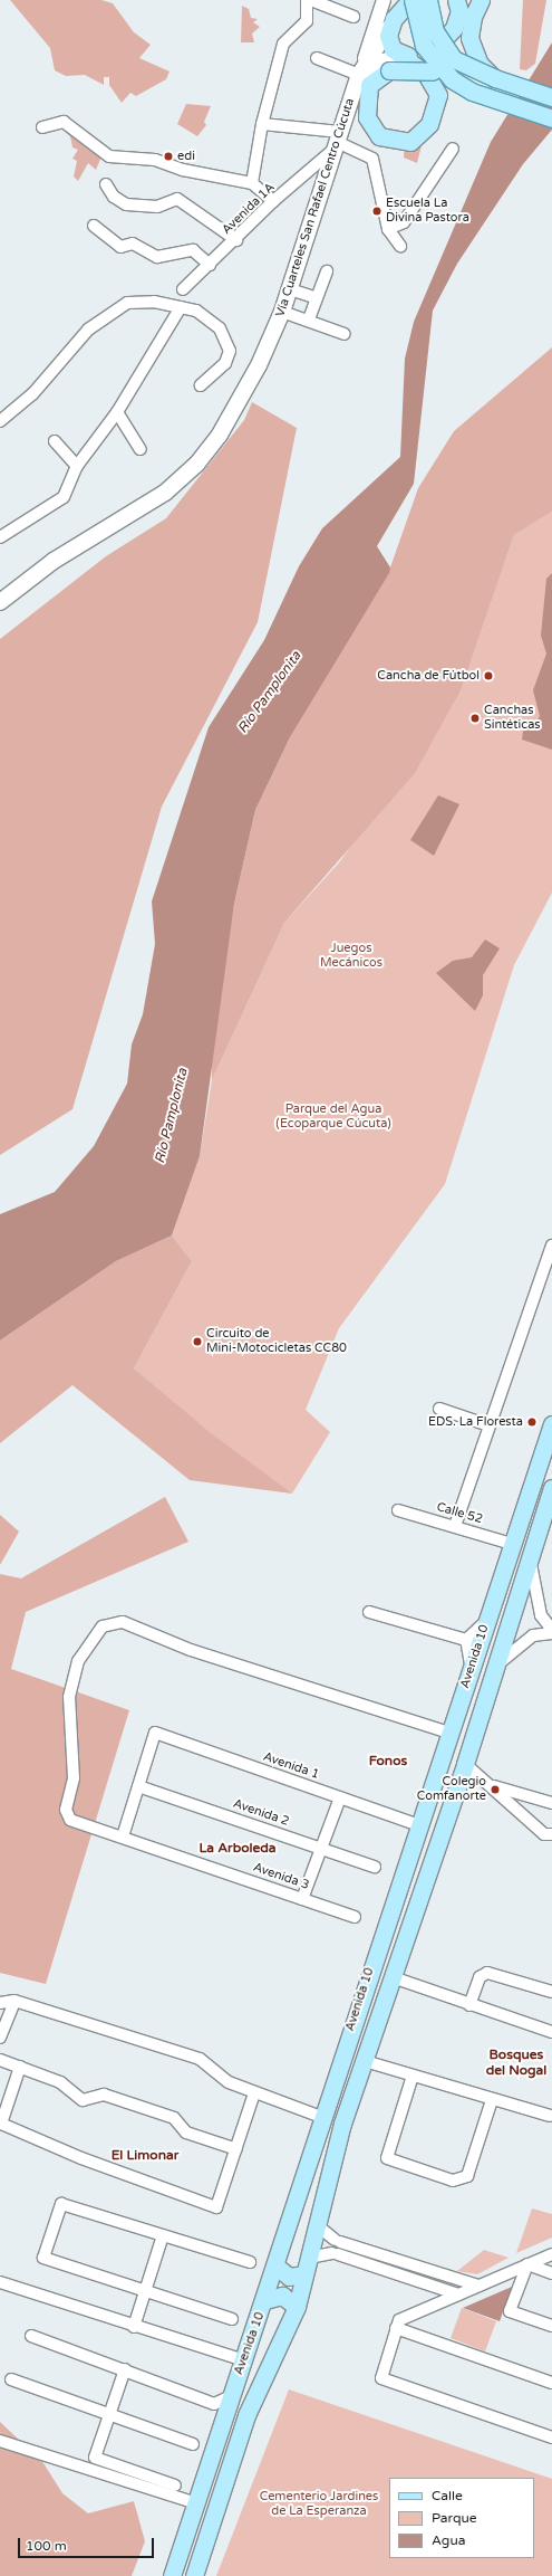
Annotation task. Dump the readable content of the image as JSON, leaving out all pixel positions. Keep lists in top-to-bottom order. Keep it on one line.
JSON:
{"streets":{"main road":["Vía Cuarteles San Rafael Centro Cúcuta","Avenida 10"],"street":["Avenida 1A","Calle 52","Avenida 1","Avenida 2","Avenida 3"]},"crossings":[["Vía Cuarteles San Rafael Centro Cúcuta","Avenida 1A"],["Calle 52","Avenida 10"],["Avenida 10","Avenida 1"],["Avenida 10","Avenida 3"],["Avenida 1","Avenida 2"]],"districts":["Fonos","La Arboleda","Bosques del Nogal","El Limonar"],"water":["Río Pamplonita"],"parks":["Juegos Mecánicos","Parque del Agua (Ecoparque Cúcuta)","Cementerio Jardines de La Esperanza"],"places":["edi","Escuela La Divina Pastora","Cancha de Fútbol","Canchas Sintéticas","Circuito de Mini-Motocicletas CC80","EDS. La Floresta","Colegio Comfanorte"],"legend":["Calle","Parque","Agua"],"scale_bar":"100 m"}
